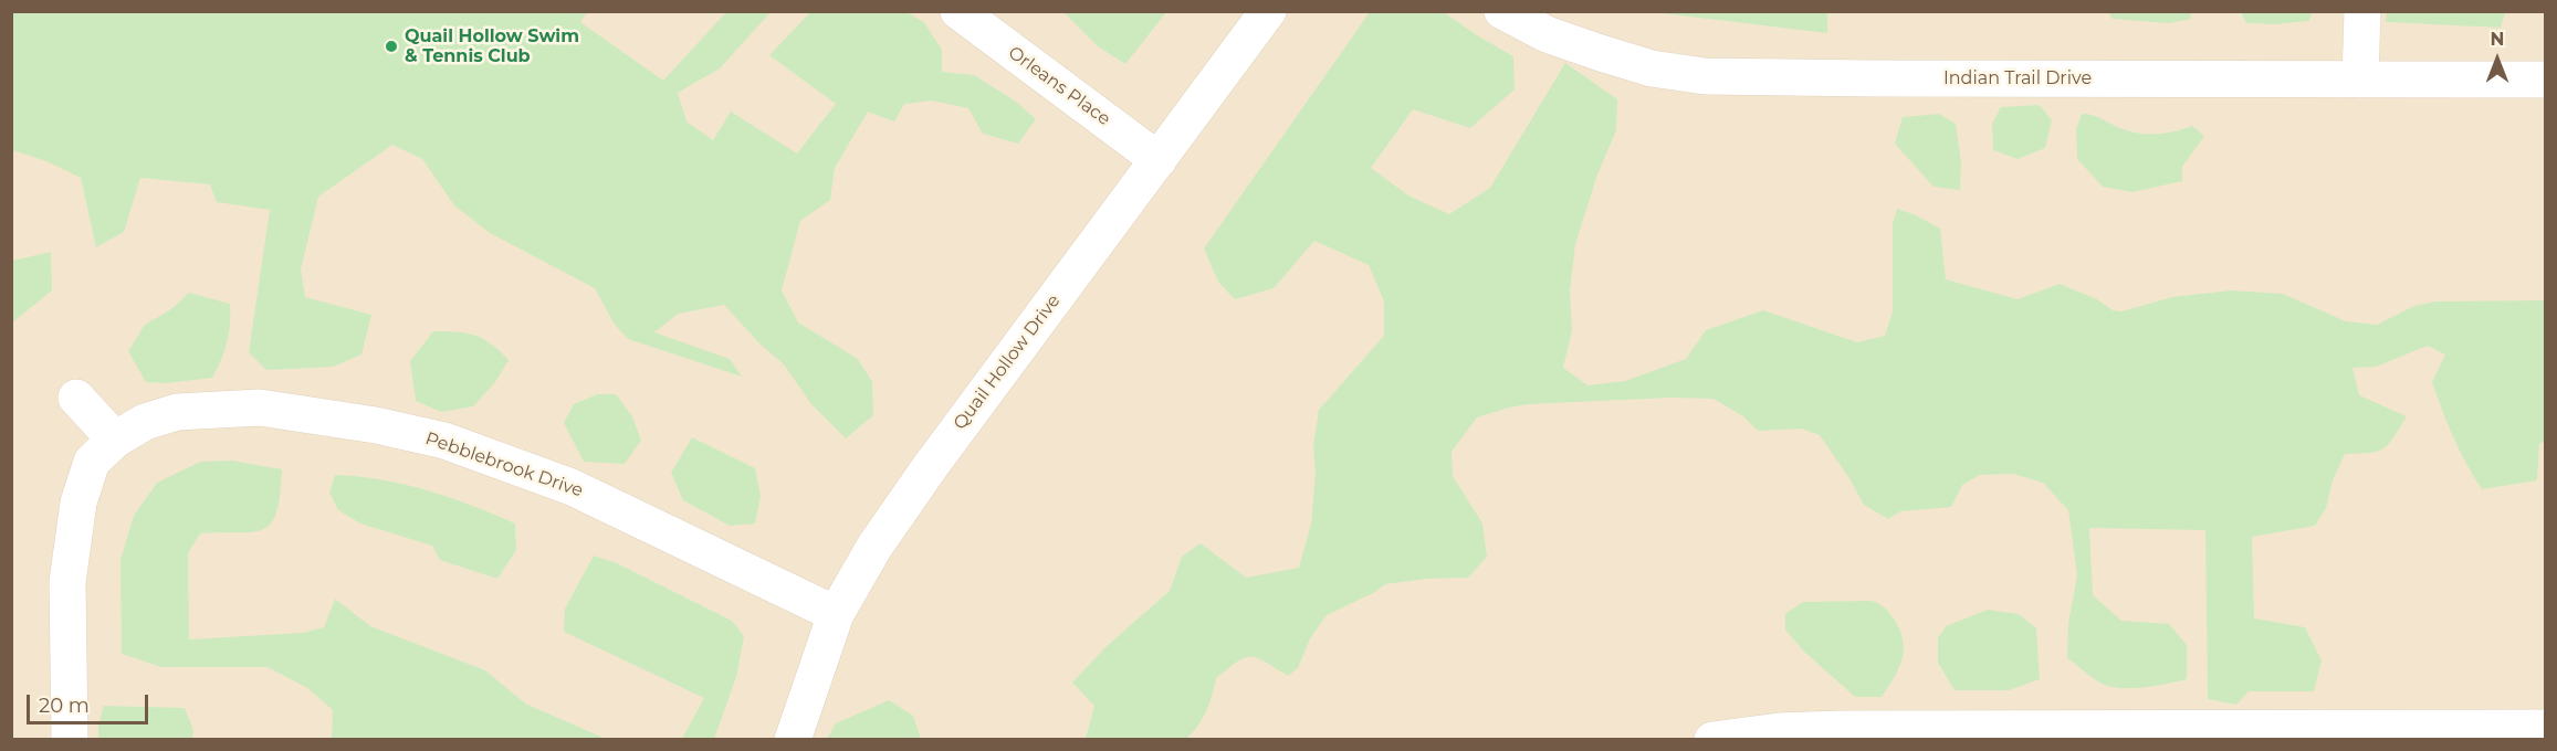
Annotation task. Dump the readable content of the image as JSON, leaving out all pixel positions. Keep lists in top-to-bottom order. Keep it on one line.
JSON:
{"streets":{"street":["Indian Trail Drive","Orleans Place","Quail Hollow Drive","Pebblebrook Drive"]},"crossings":[["Orleans Place","Quail Hollow Drive"],["Quail Hollow Drive","Pebblebrook Drive"]],"places":["Quail Hollow Swim & Tennis Club"],"scale_bar":"20 m","north":"top"}
